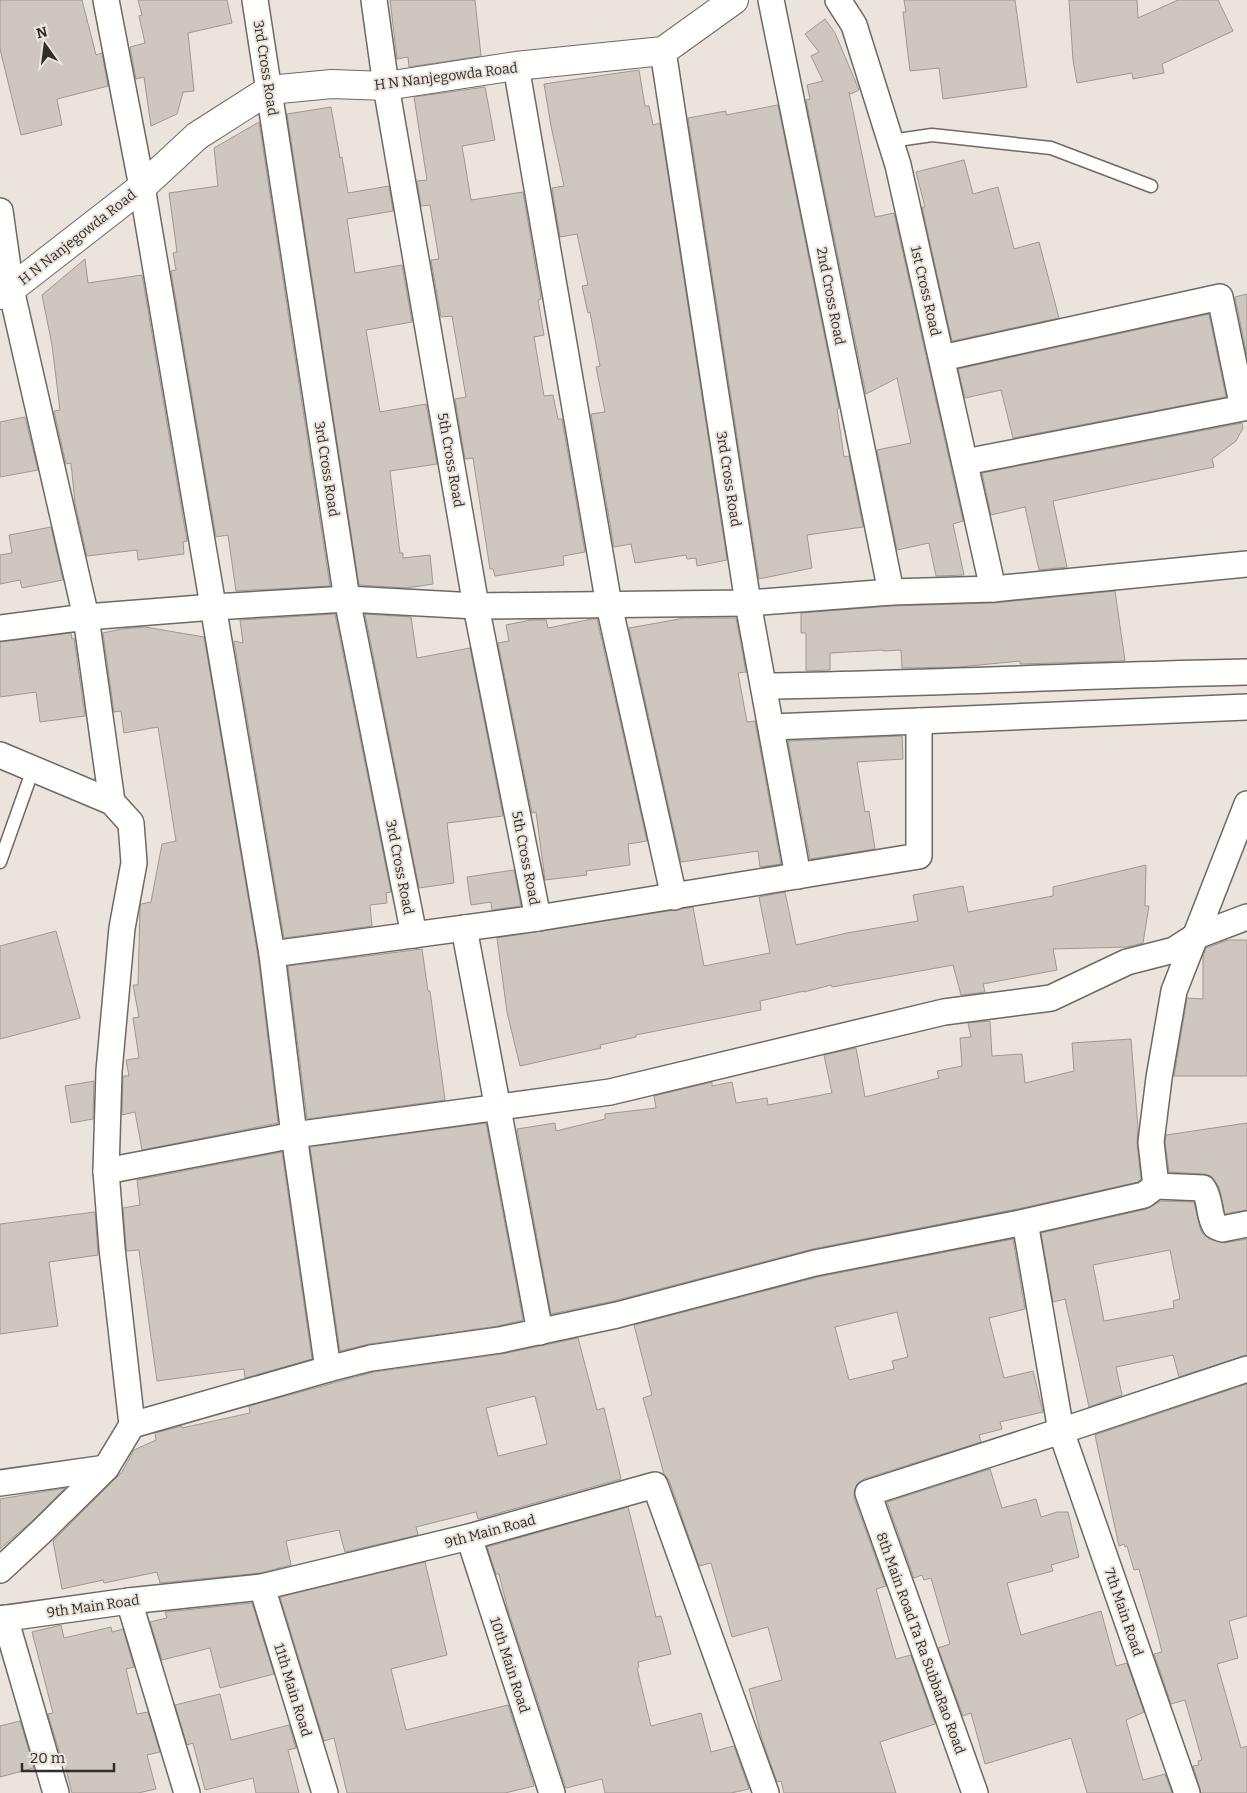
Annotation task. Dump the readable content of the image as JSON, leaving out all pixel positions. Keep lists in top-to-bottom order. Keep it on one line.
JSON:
{"streets":{"street":["3rd Cross Road","H N Nanjegowda Road","1st Cross Road","2nd Cross Road","5th Cross Road","9th Main Road","7th Main Road","8th Main Road Ta Ra SubbaRao Road","10th Main Road","11th Main Road"]},"crossings":[["3rd Cross Road","H N Nanjegowda Road"],["H N Nanjegowda Road","5th Cross Road"],["9th Main Road","10th Main Road"],["9th Main Road","11th Main Road"],["7th Main Road","8th Main Road Ta Ra SubbaRao Road"]],"scale_bar":"20 m","north":"top"}
